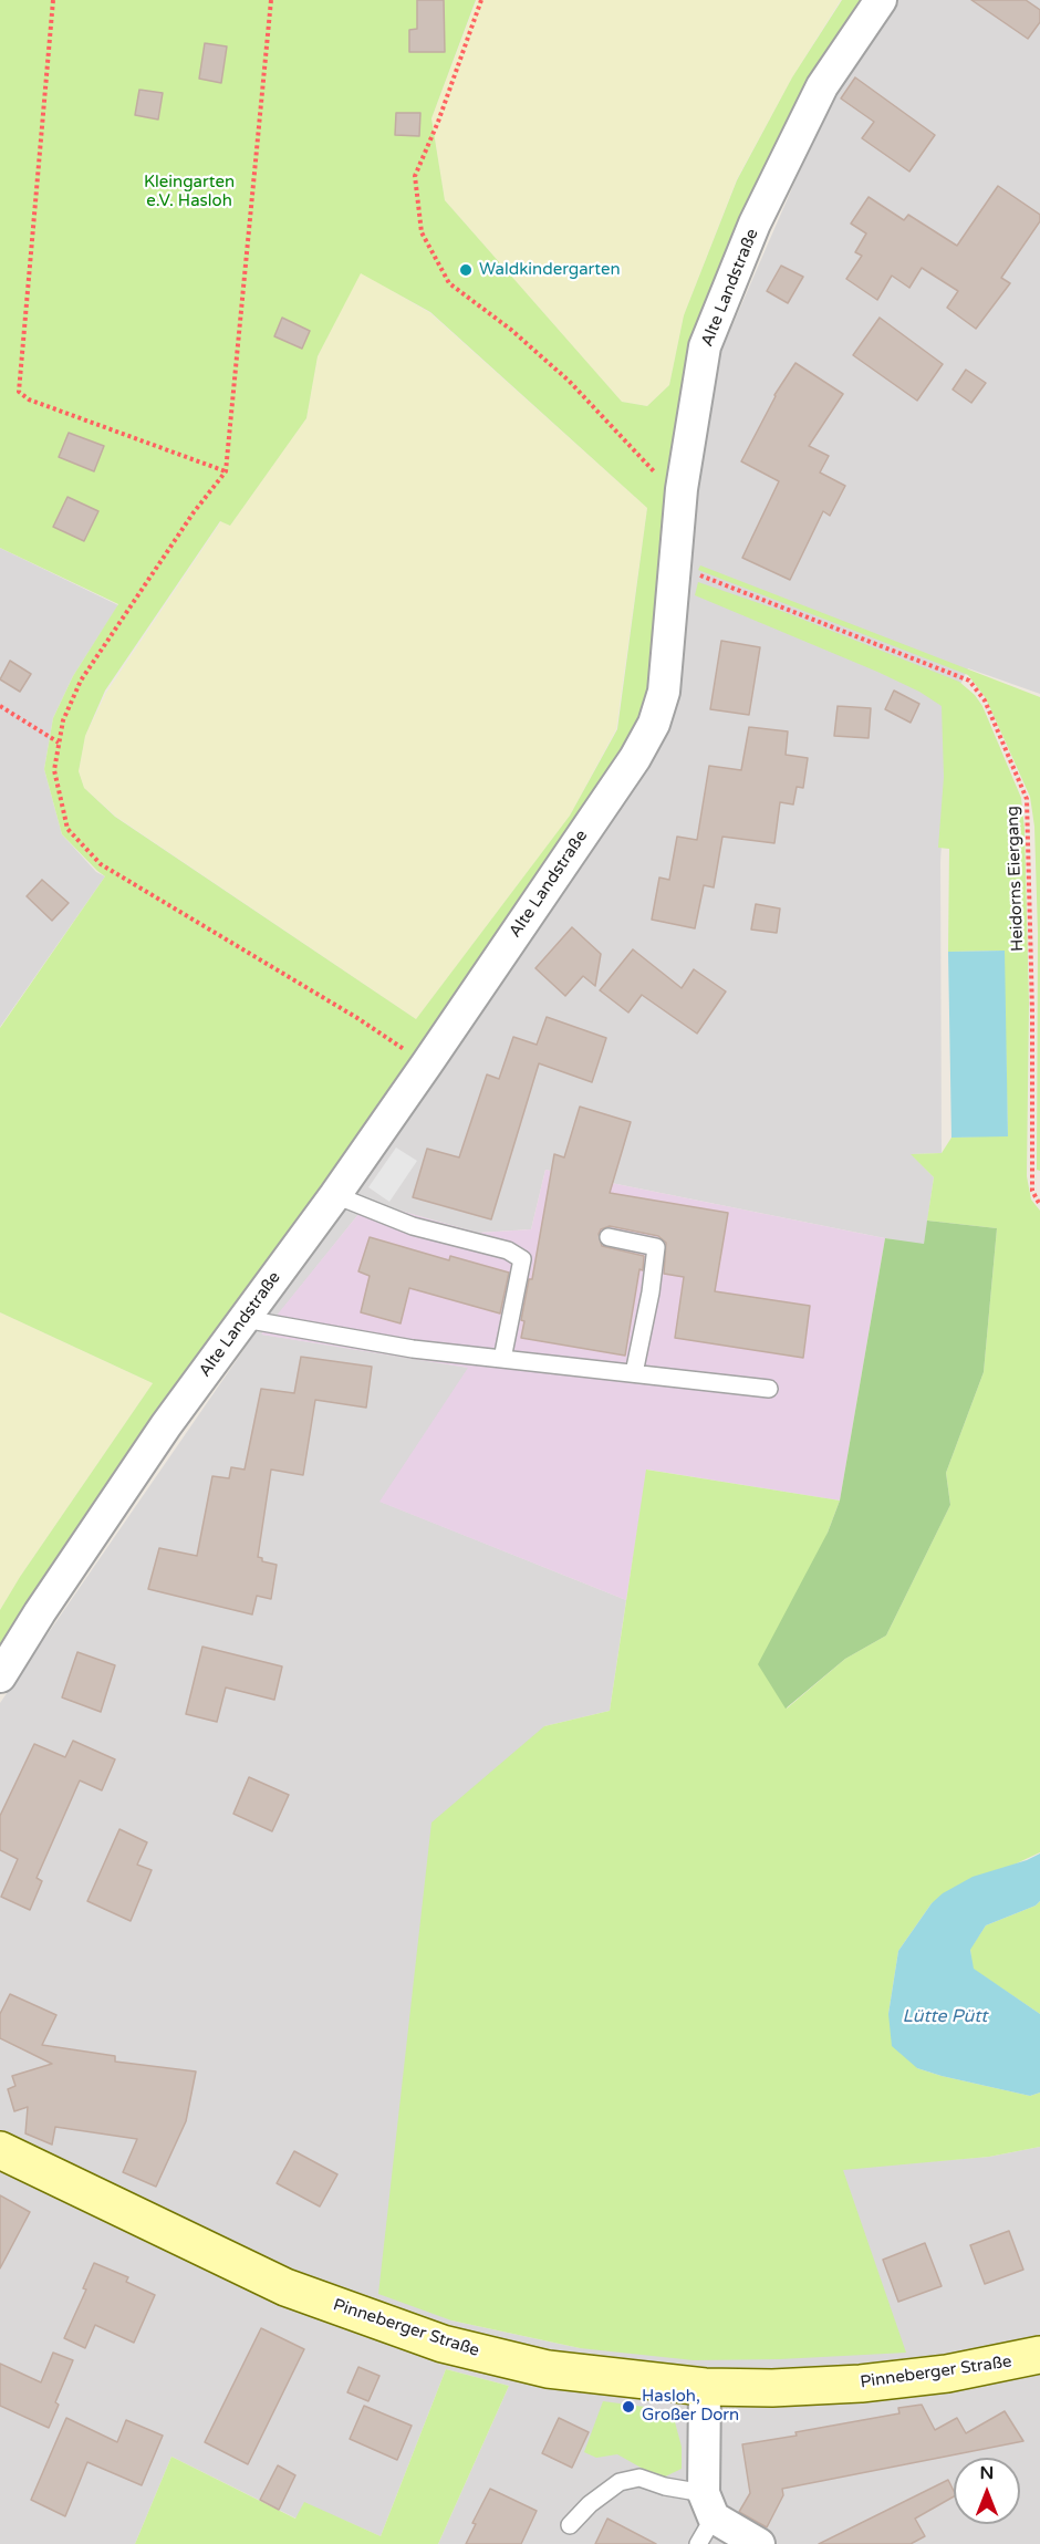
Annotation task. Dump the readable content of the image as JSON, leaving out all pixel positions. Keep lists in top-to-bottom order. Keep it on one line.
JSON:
{"streets":{"main road":["Pinneberger Straße"],"street":["Alte Landstraße"],"path":["Heidorns Eiergang"]},"crossings":[["Alte Landstraße","Heidorns Eiergang"]],"water":["Lütte Pütt"],"parks":["Kleingarten e.V. Hasloh"],"places":["Waldkindergarten","Hasloh, Großer Dorn"],"north":"top"}
